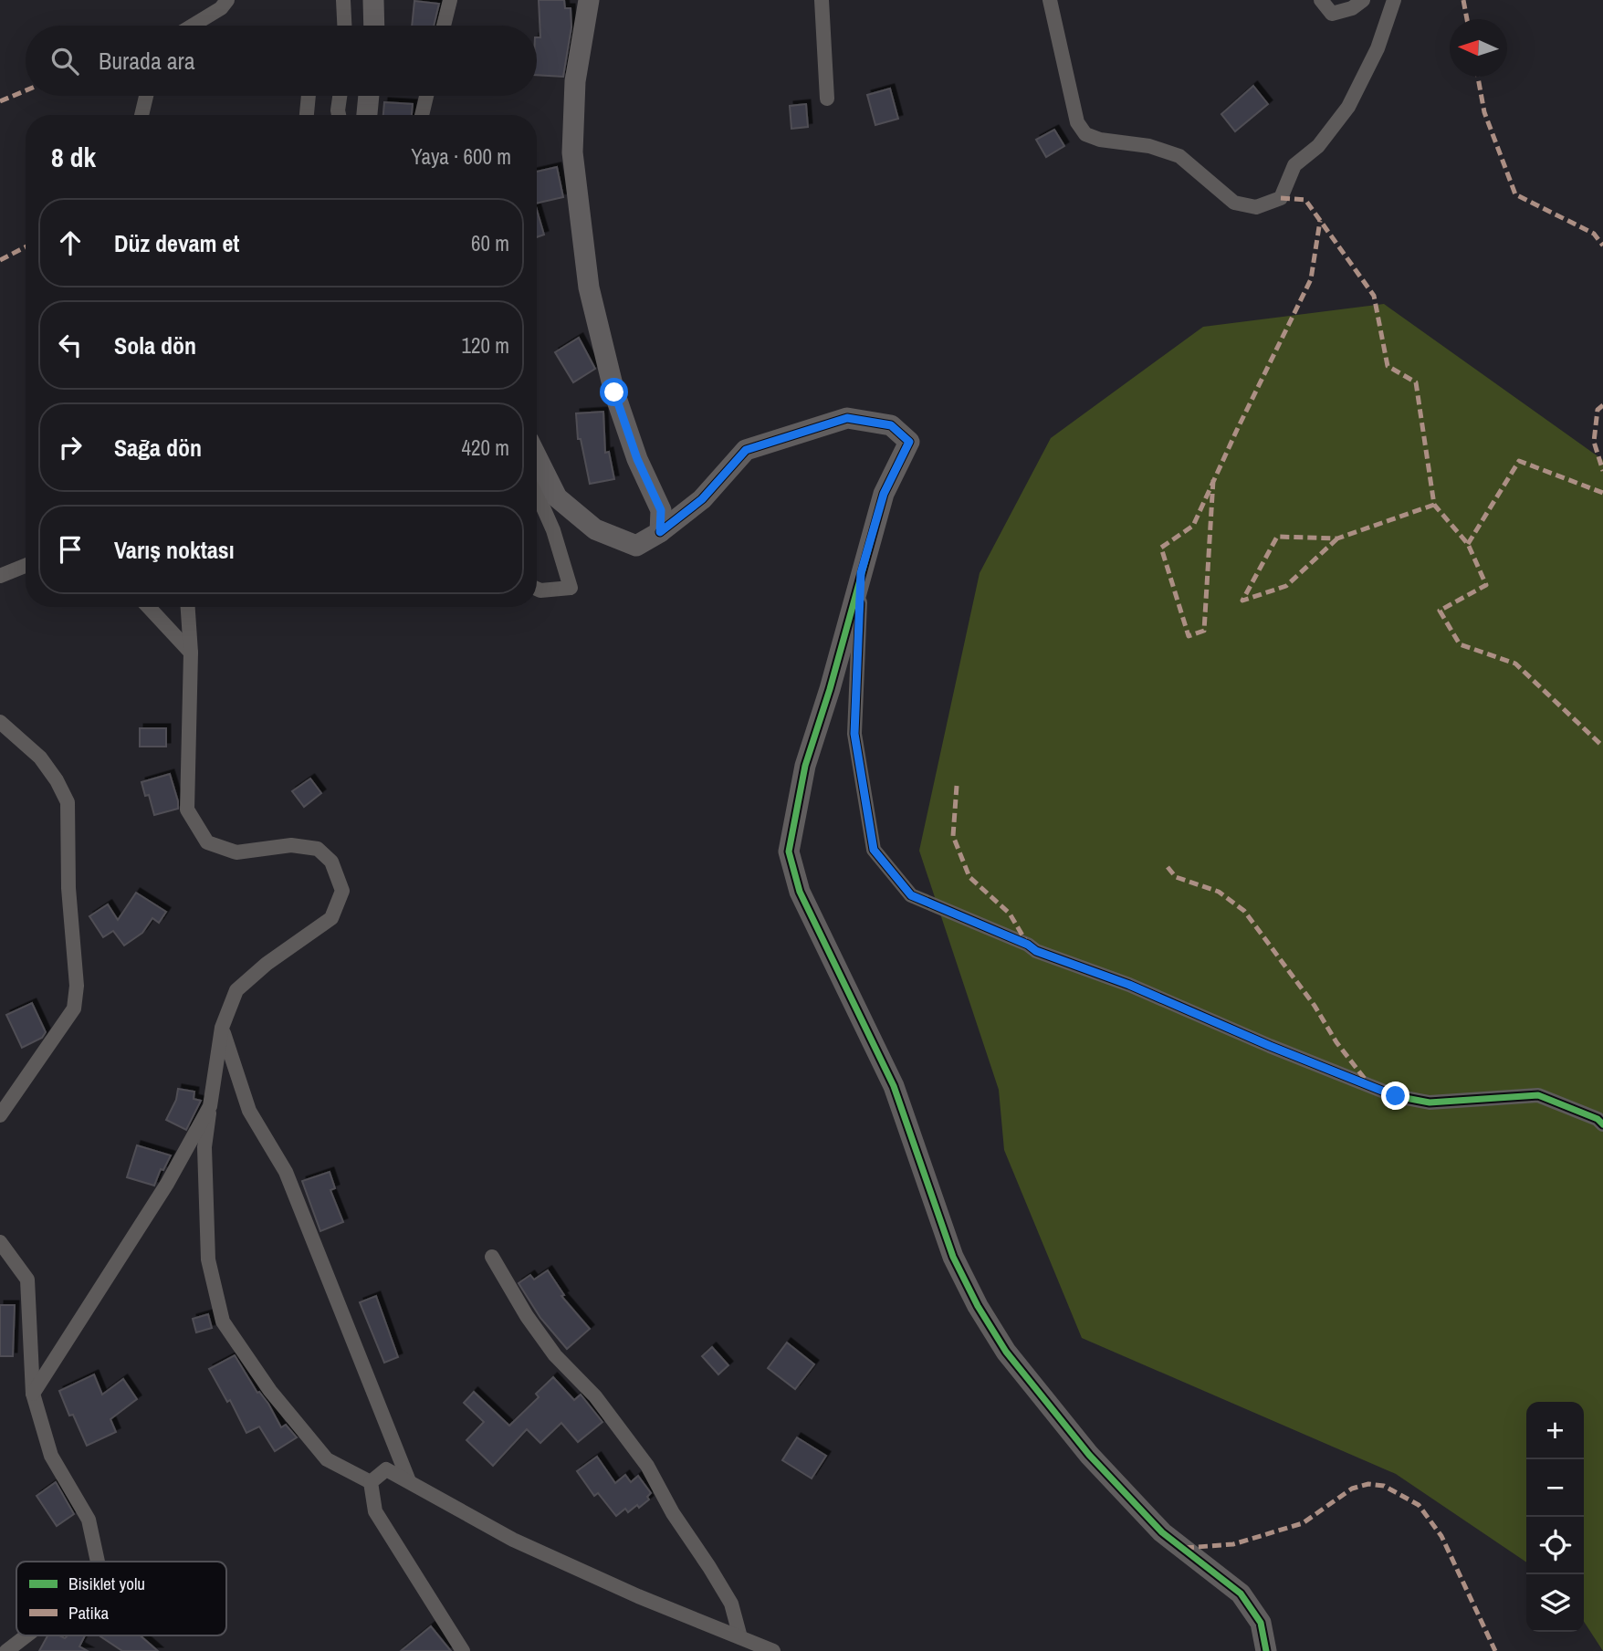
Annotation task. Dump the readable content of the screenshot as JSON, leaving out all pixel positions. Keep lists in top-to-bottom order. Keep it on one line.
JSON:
{"legend":["Bisiklet yolu","Patika"],"north":"left","page":{"search":"Burada ara","heading":["8 dk","Yaya · 600 m"],"list":[["Düz devam et","60 m"],["Sola dön","120 m"],["Sağa dön","420 m"],"Varış noktası"],"map_buttons":["+","−"]}}
